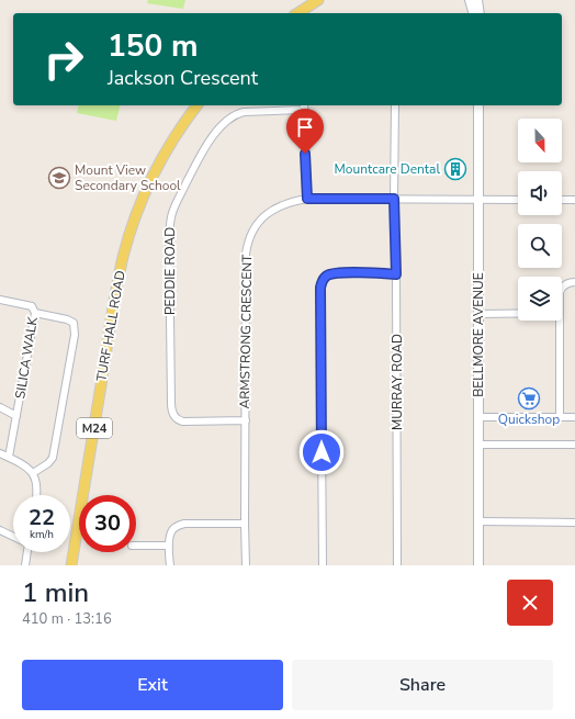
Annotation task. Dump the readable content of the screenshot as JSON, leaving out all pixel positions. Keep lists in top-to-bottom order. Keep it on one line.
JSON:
{"streets":{"main road":["TURF HALL ROAD","M24"],"street":["PEDDIE ROAD","ARMSTRONG CRESCENT","BELLMORE AVENUE","SILICA WALK","MURRAY ROAD"]},"crossings":[["PEDDIE ROAD","ARMSTRONG CRESCENT"],["ARMSTRONG CRESCENT","BELLMORE AVENUE"],["ARMSTRONG CRESCENT","MURRAY ROAD"]],"places":{"building":["Mountcare Dental"],"school or university":["Mount View Secondary School"],"supermarket":["Quickshop"]},"north":"bottom","page":{"turn":["150 m","Jackson Crescent"],"speed":"22 km/h","limit":"30","heading":["1 min","410 m · 13:16"],"buttons":["Exit","Share"]}}
